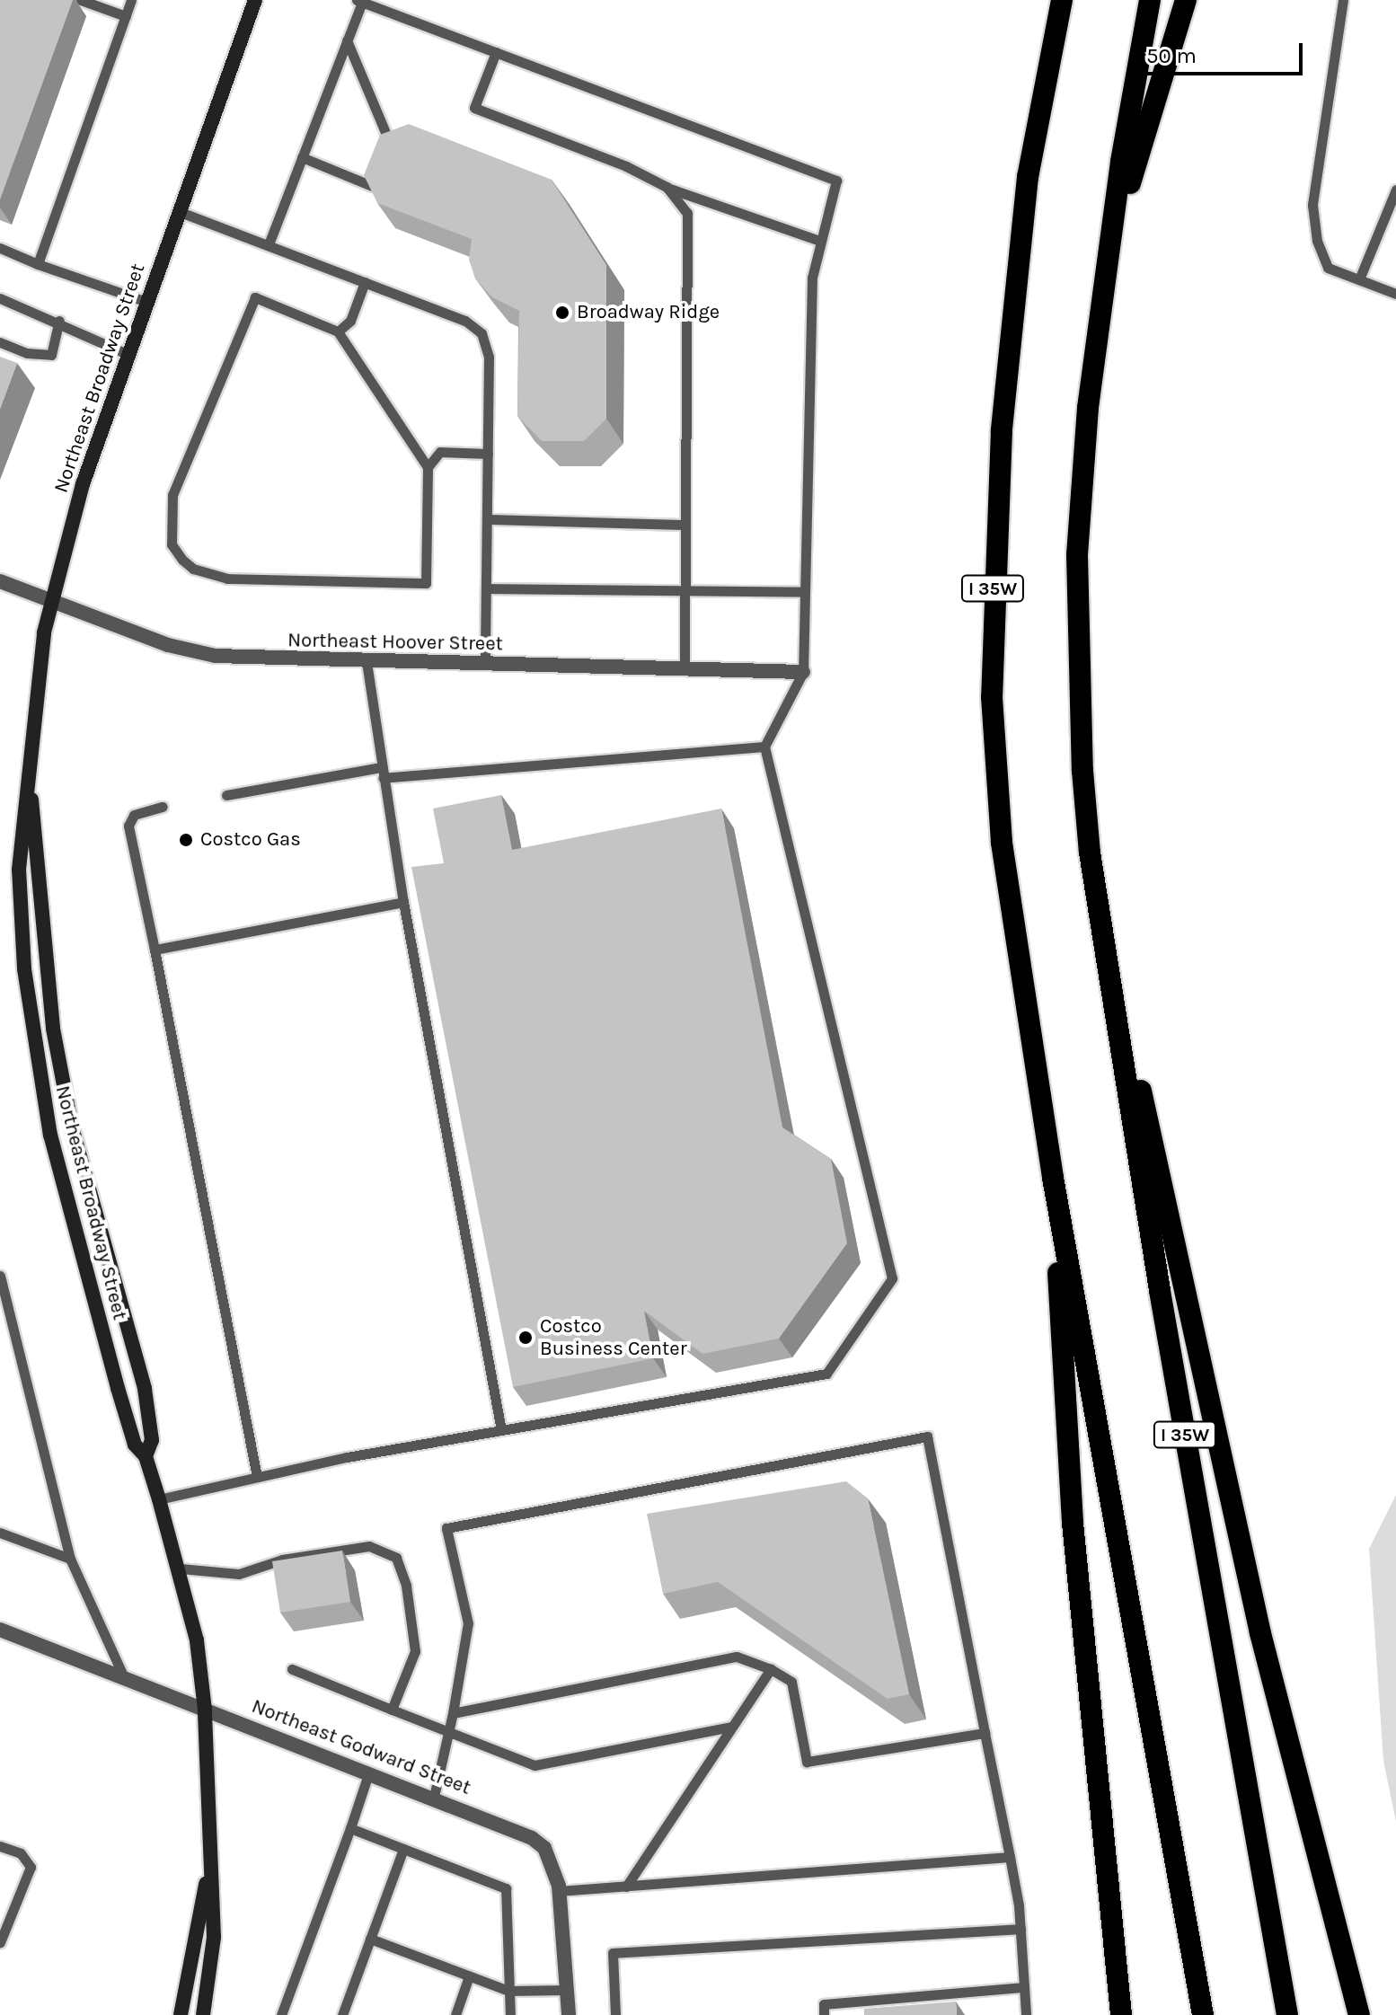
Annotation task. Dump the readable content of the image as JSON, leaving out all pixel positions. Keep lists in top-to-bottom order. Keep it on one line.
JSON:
{"streets":{"highway":["I 35W"],"main road":["Northeast Broadway Street"],"street":["Northeast Hoover Street","Northeast Godward Street"]},"crossings":[["Northeast Broadway Street","Northeast Hoover Street"],["Northeast Broadway Street","Northeast Godward Street"]],"places":["Broadway Ridge","Costco Gas","Costco Business Center"],"scale_bar":"50 m"}
